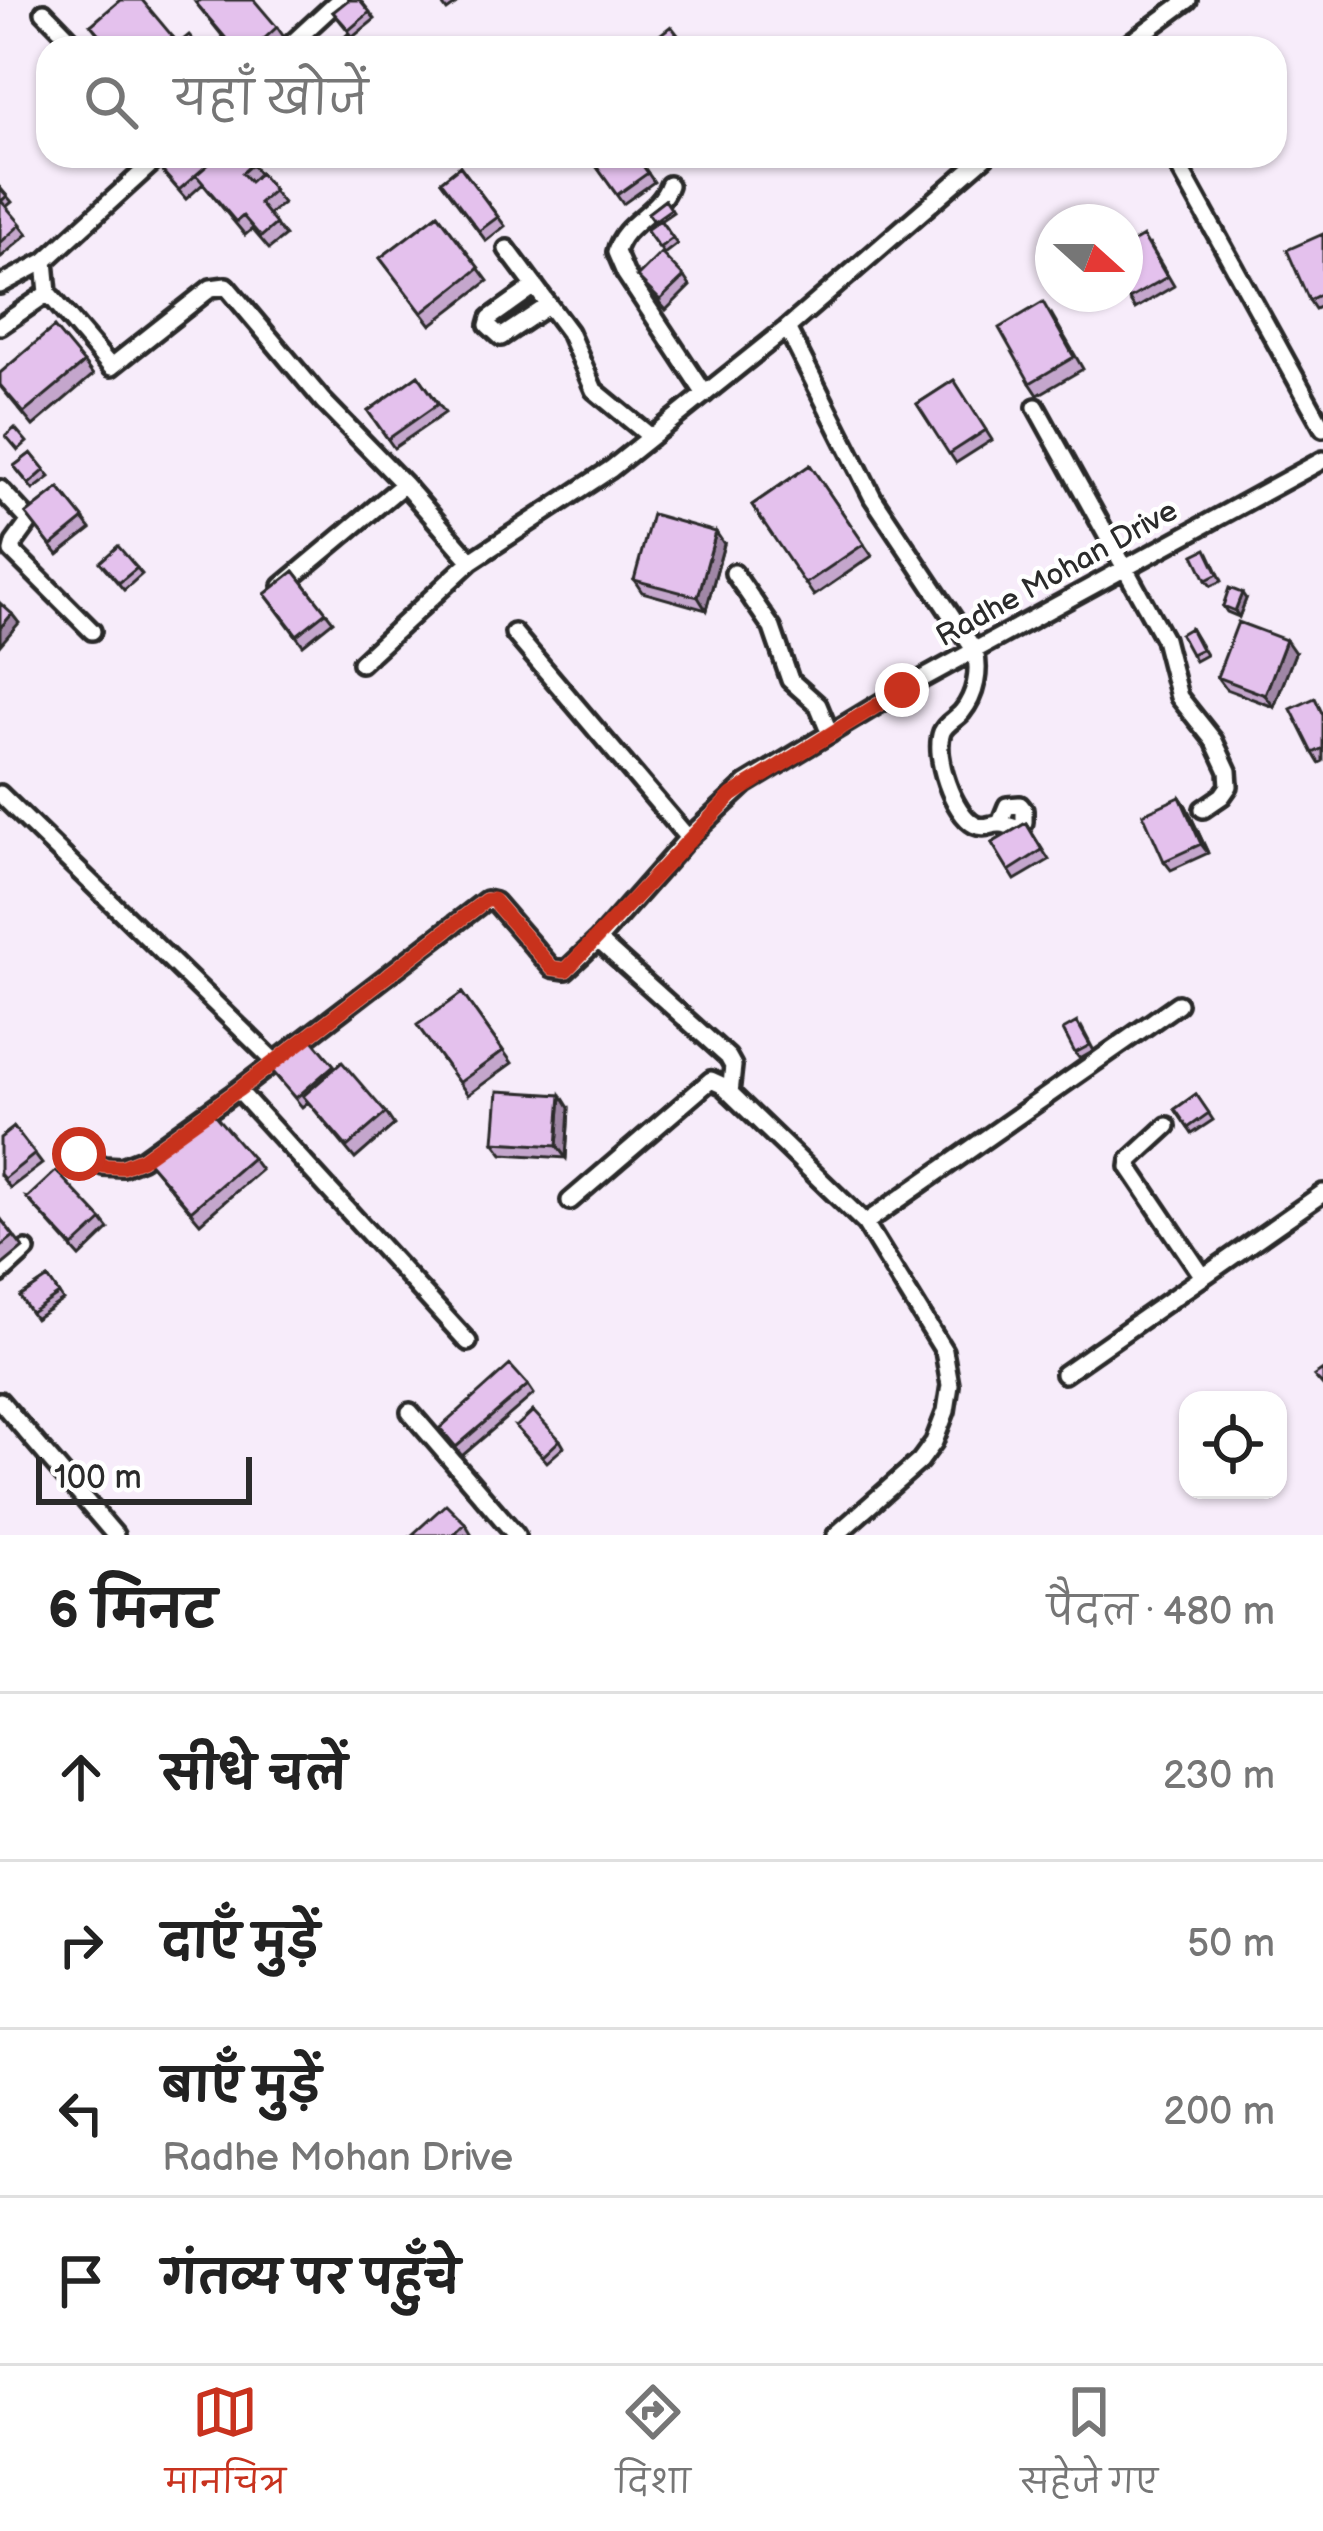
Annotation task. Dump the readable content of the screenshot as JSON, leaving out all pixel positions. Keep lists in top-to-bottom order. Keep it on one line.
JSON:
{"streets":{"street":["Radhe Mohan Drive"]},"scale_bar":"100 m","north":"right","page":{"search":"यहाँ खोजें","scale":"100 m","heading":["6 मिनट","पैदल · 480 m"],"list":[["सीधे चलें","230 m"],["दाएँ मुड़ें","50 m"],["बाएँ मुड़ें","Radhe Mohan Drive","200 m"],"गंतव्य पर पहुँचे"],"nav":["मानचित्र","दिशा","सहेजे गए"]}}
